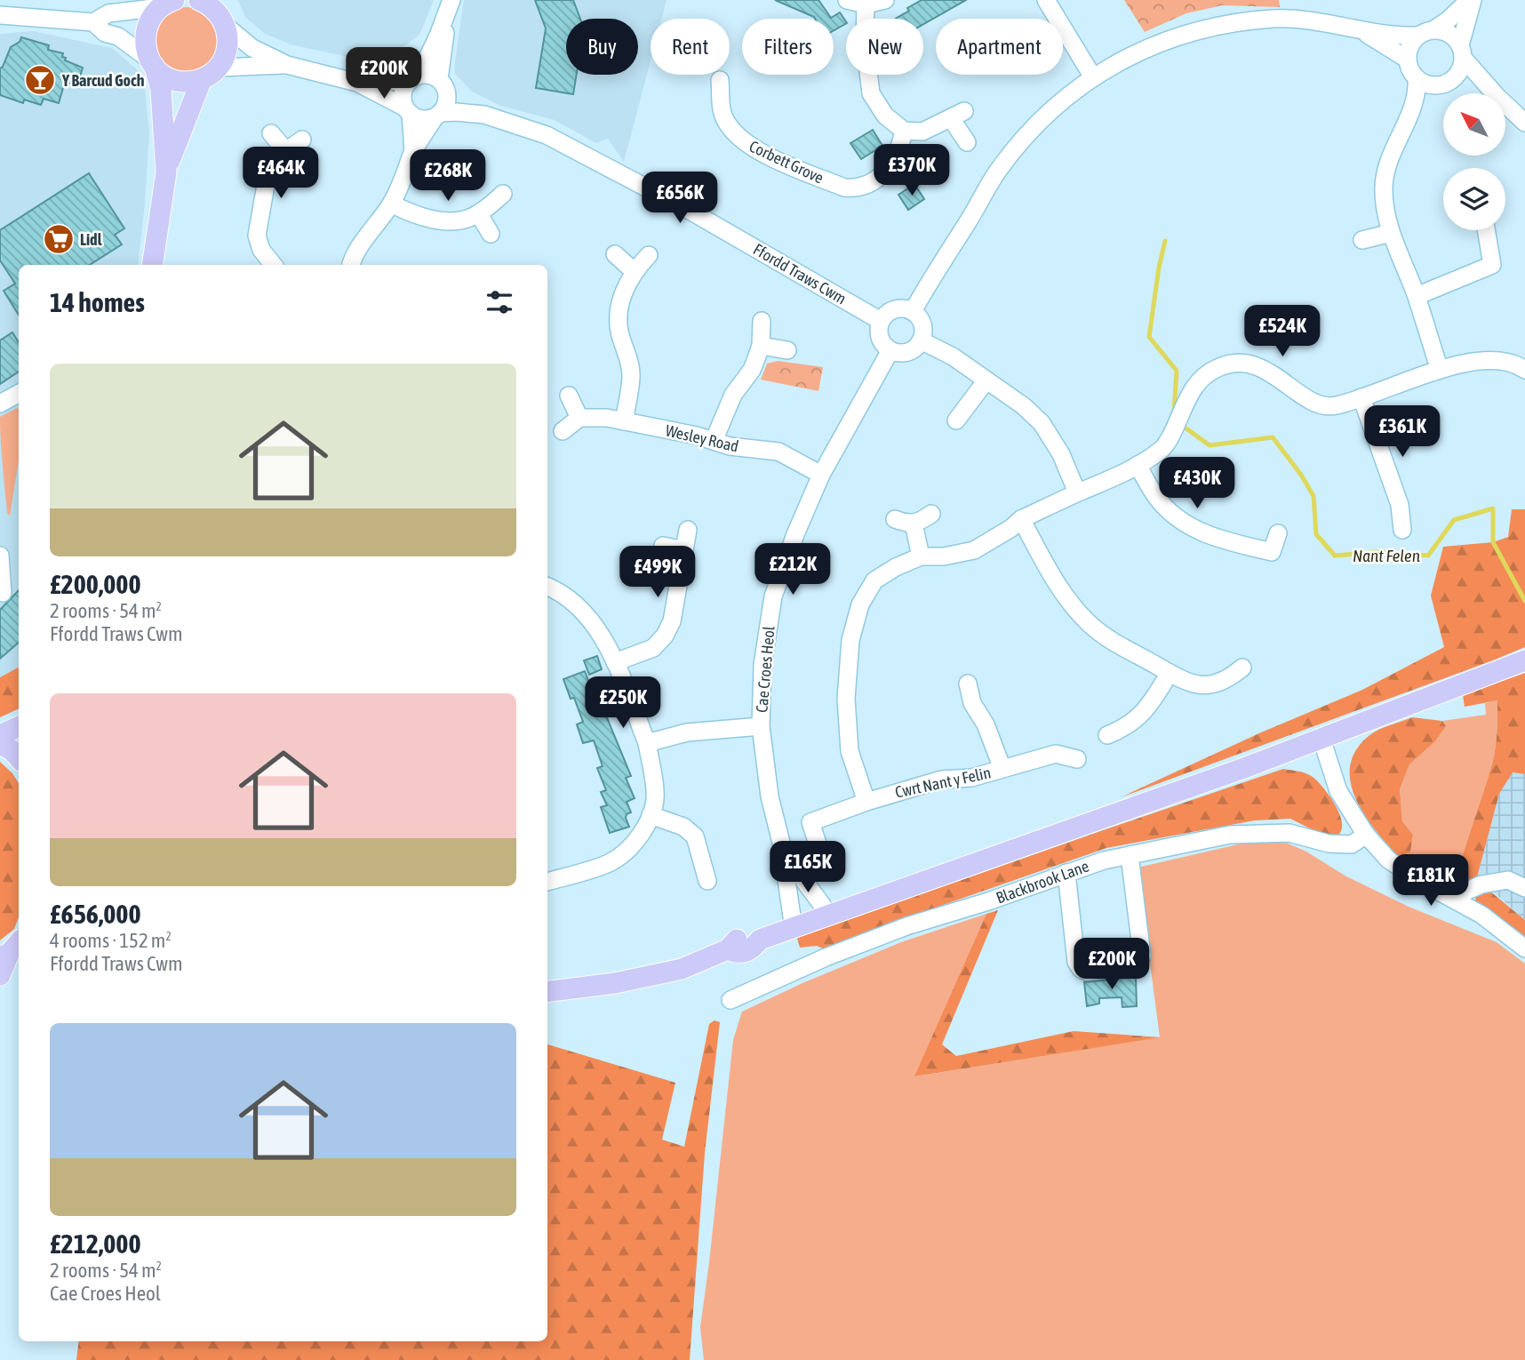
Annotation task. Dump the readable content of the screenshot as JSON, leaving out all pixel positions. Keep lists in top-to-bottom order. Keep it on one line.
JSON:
{"streets":{"street":["Corbett Grove","Ffordd Traws Cwm","Wesley Road","Cae Croes Heol","Cwrt Nant y Felin","Blackbrook Lane"]},"crossings":[["Ffordd Traws Cwm","Cae Croes Heol"],["Wesley Road","Cae Croes Heol"]],"water":["Nant Felen"],"places":{"bar":["Y Barcud Goch"],"supermarket":["Lidl"]},"north":"top left","page":{"chip":["Buy","Rent","Filters","New","Apartment"],"price":["£200K","£370K","£464K","£268K","£656K","£524K","£361K","£430K","£212K","£499K","£250K","£165K","£181K","£200K"],"heading":"14 homes","list":[{"name":"£200,000","note":"2 rooms · 54 m² · Ffordd Traws Cwm"},{"name":"£656,000","note":"4 rooms · 152 m² · Ffordd Traws Cwm"},{"name":"£212,000","note":"2 rooms · 54 m² · Cae Croes Heol"}]}}
